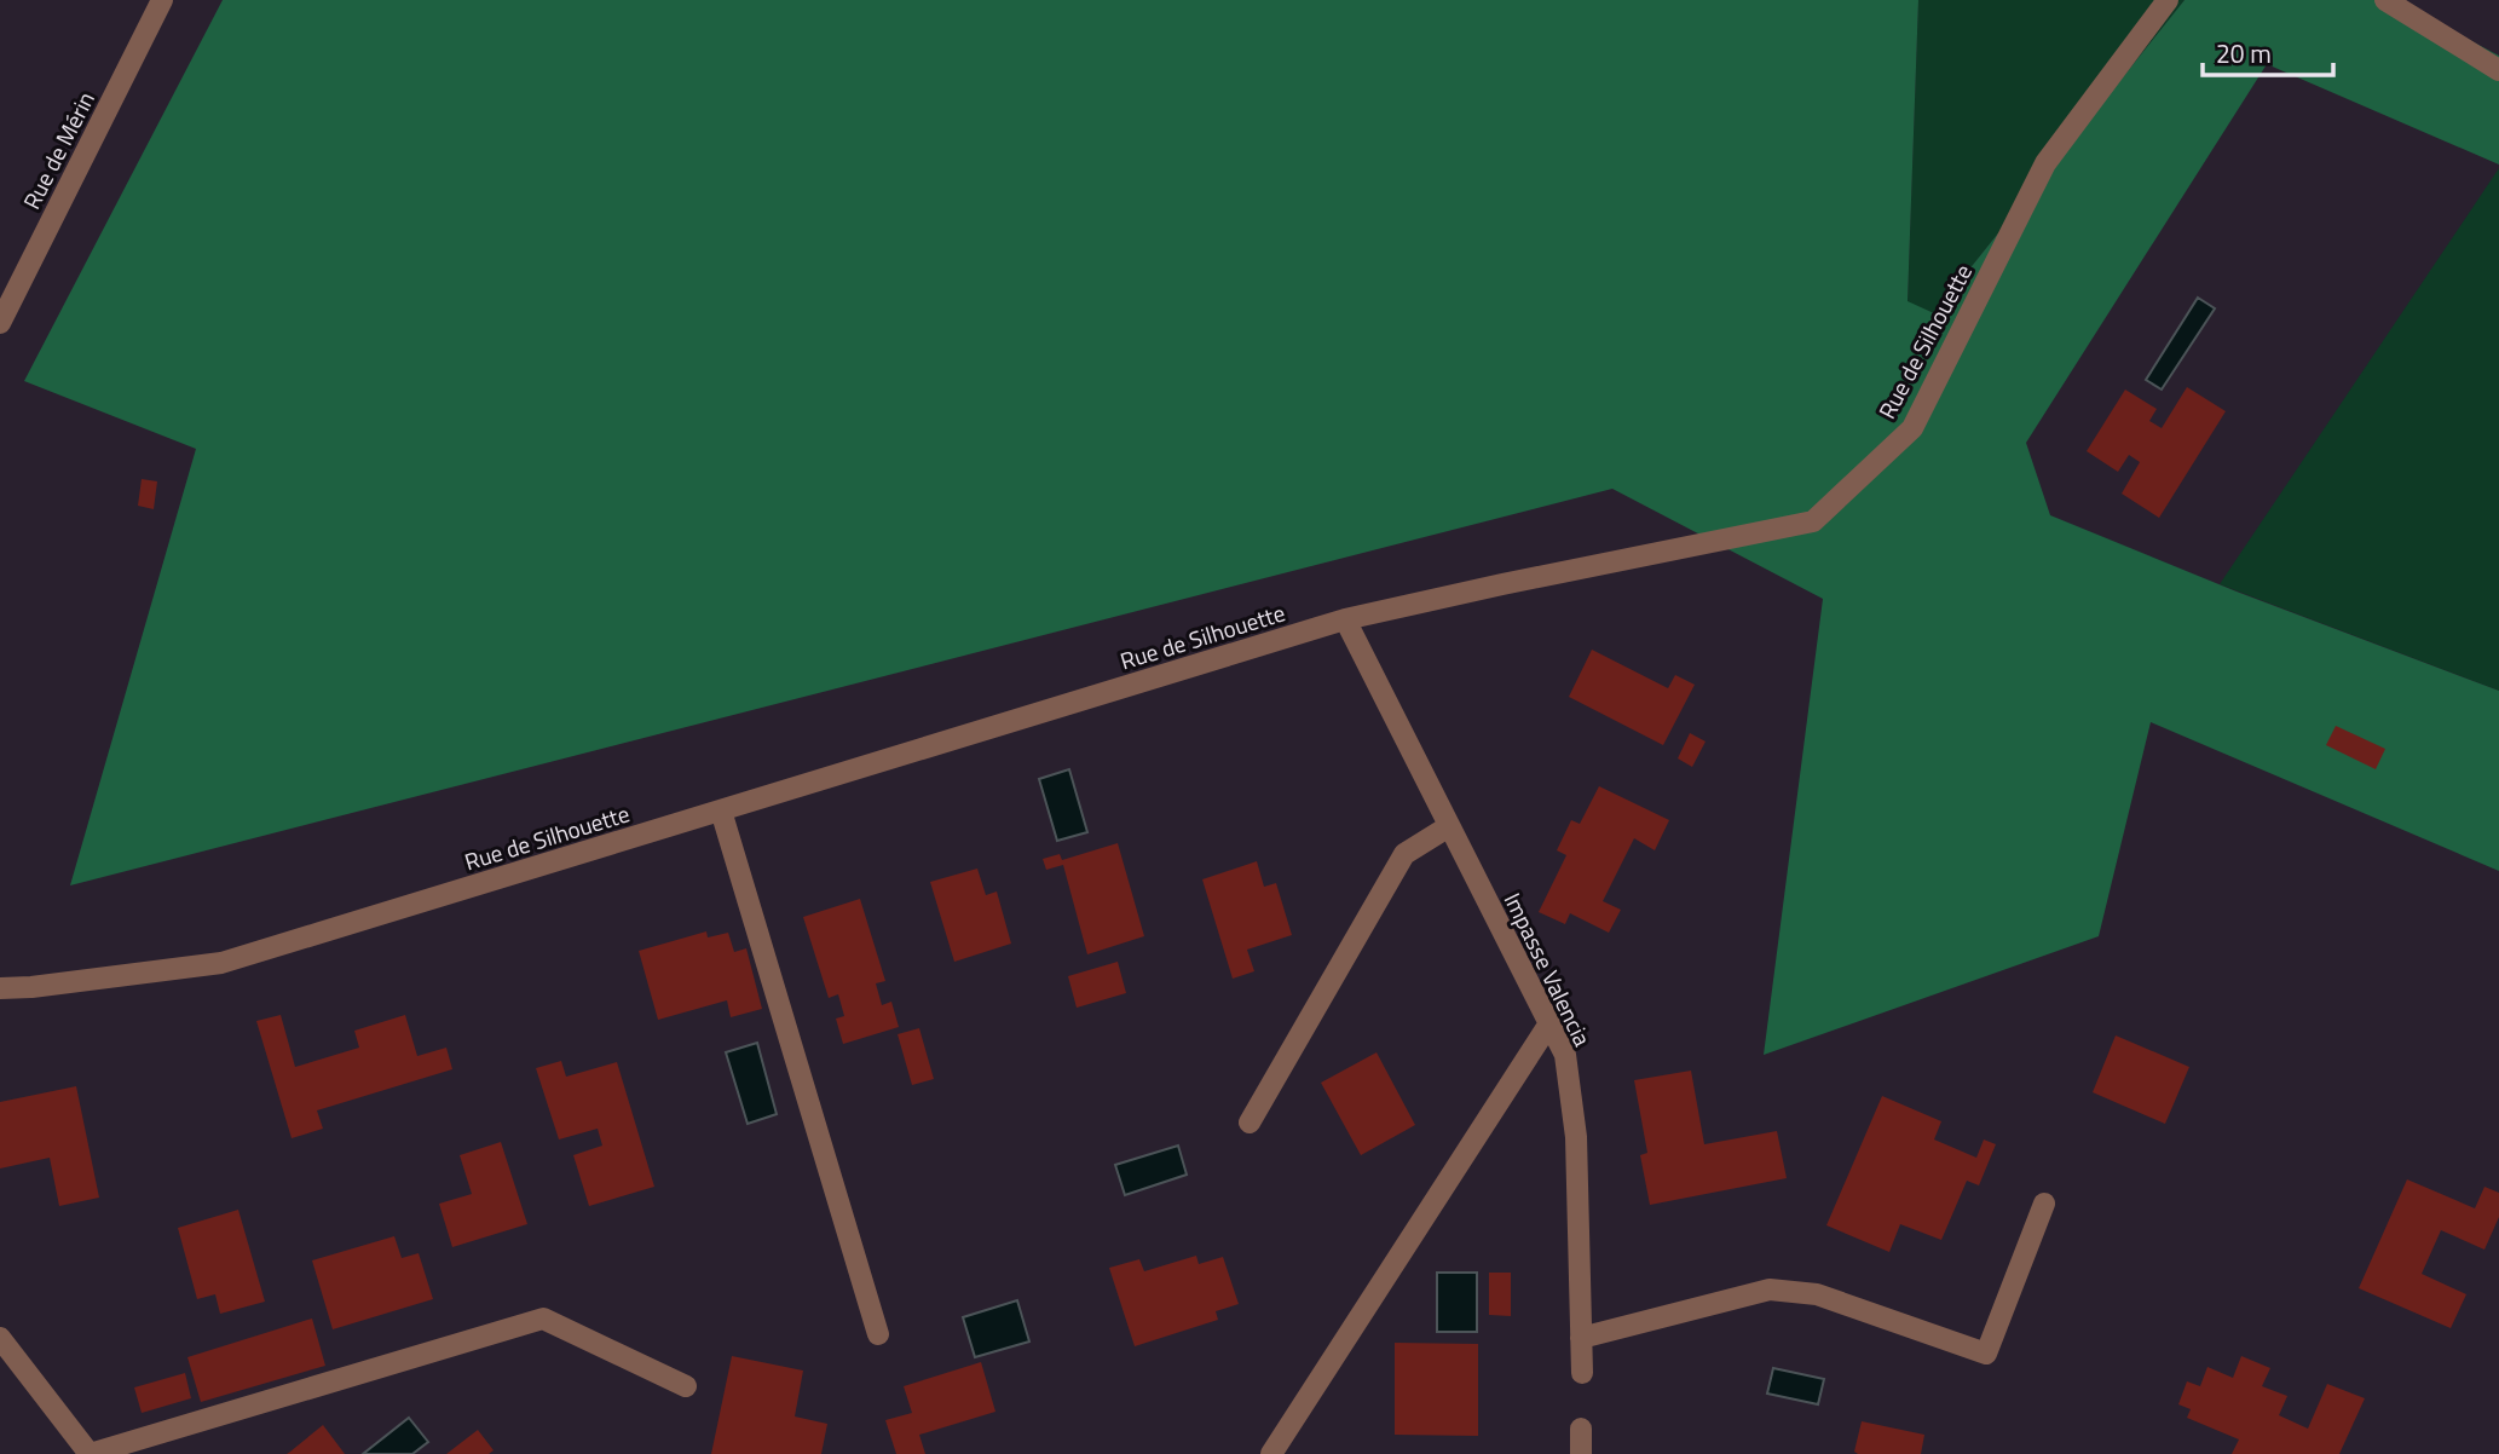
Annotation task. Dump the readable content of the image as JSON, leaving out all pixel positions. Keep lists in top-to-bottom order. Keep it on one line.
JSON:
{"streets":{"street":["Rue de Mérin","Rue de Silhouette","Impasse Valencia"]},"crossings":[["Rue de Silhouette","Impasse Valencia"]],"scale_bar":"20 m"}
